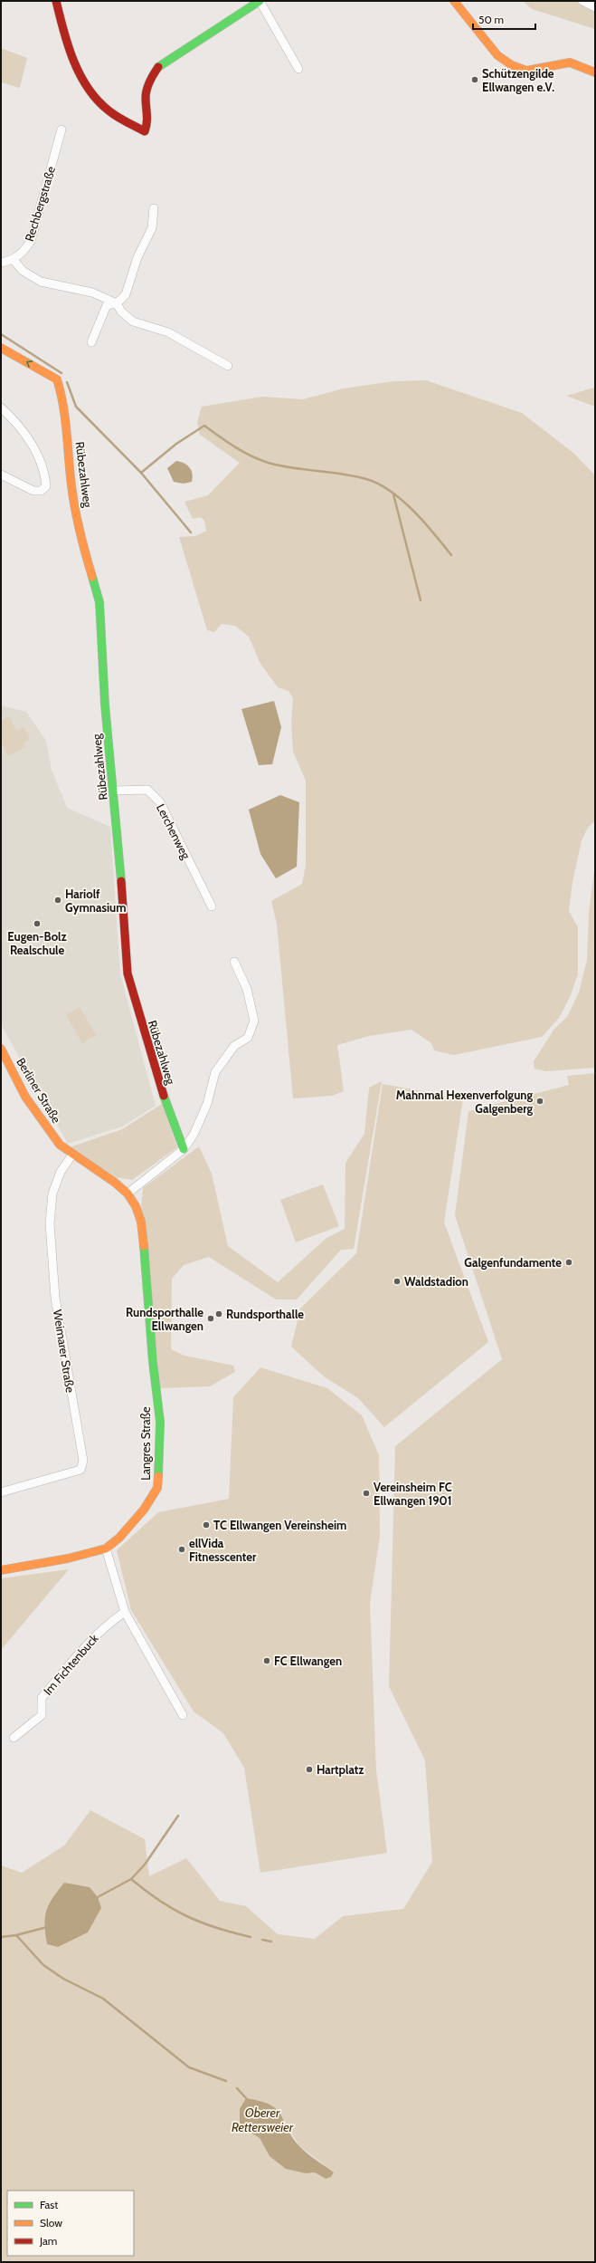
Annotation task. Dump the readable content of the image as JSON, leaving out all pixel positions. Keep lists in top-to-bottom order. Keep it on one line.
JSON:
{"streets":{"street":["Rechbergstraße","Rübezahlweg","Lerchenweg","Berliner Straße","Weimarer Straße","Langres Straße","Im Fichtenbuck"]},"crossings":[["Rübezahlweg","Lerchenweg"],["Berliner Straße","Weimarer Straße"],["Berliner Straße","Langres Straße"]],"one_way":["Rübezahlweg"],"water":["Oberer Rettersweier"],"places":["Schützengilde Ellwangen e.V.","Hariolf Gymnasium","Eugen-Bolz Realschule","Mahnmal Hexenverfolgung Galgenberg","Galgenfundamente","Waldstadion","Rundsporthalle","Rundsporthalle Ellwangen","Vereinsheim FC Ellwangen 1901","TC Ellwangen Vereinsheim","ellVida Fitnesscenter","FC Ellwangen","Hartplatz"],"legend":["Fast","Slow","Jam"],"scale_bar":"50 m"}
